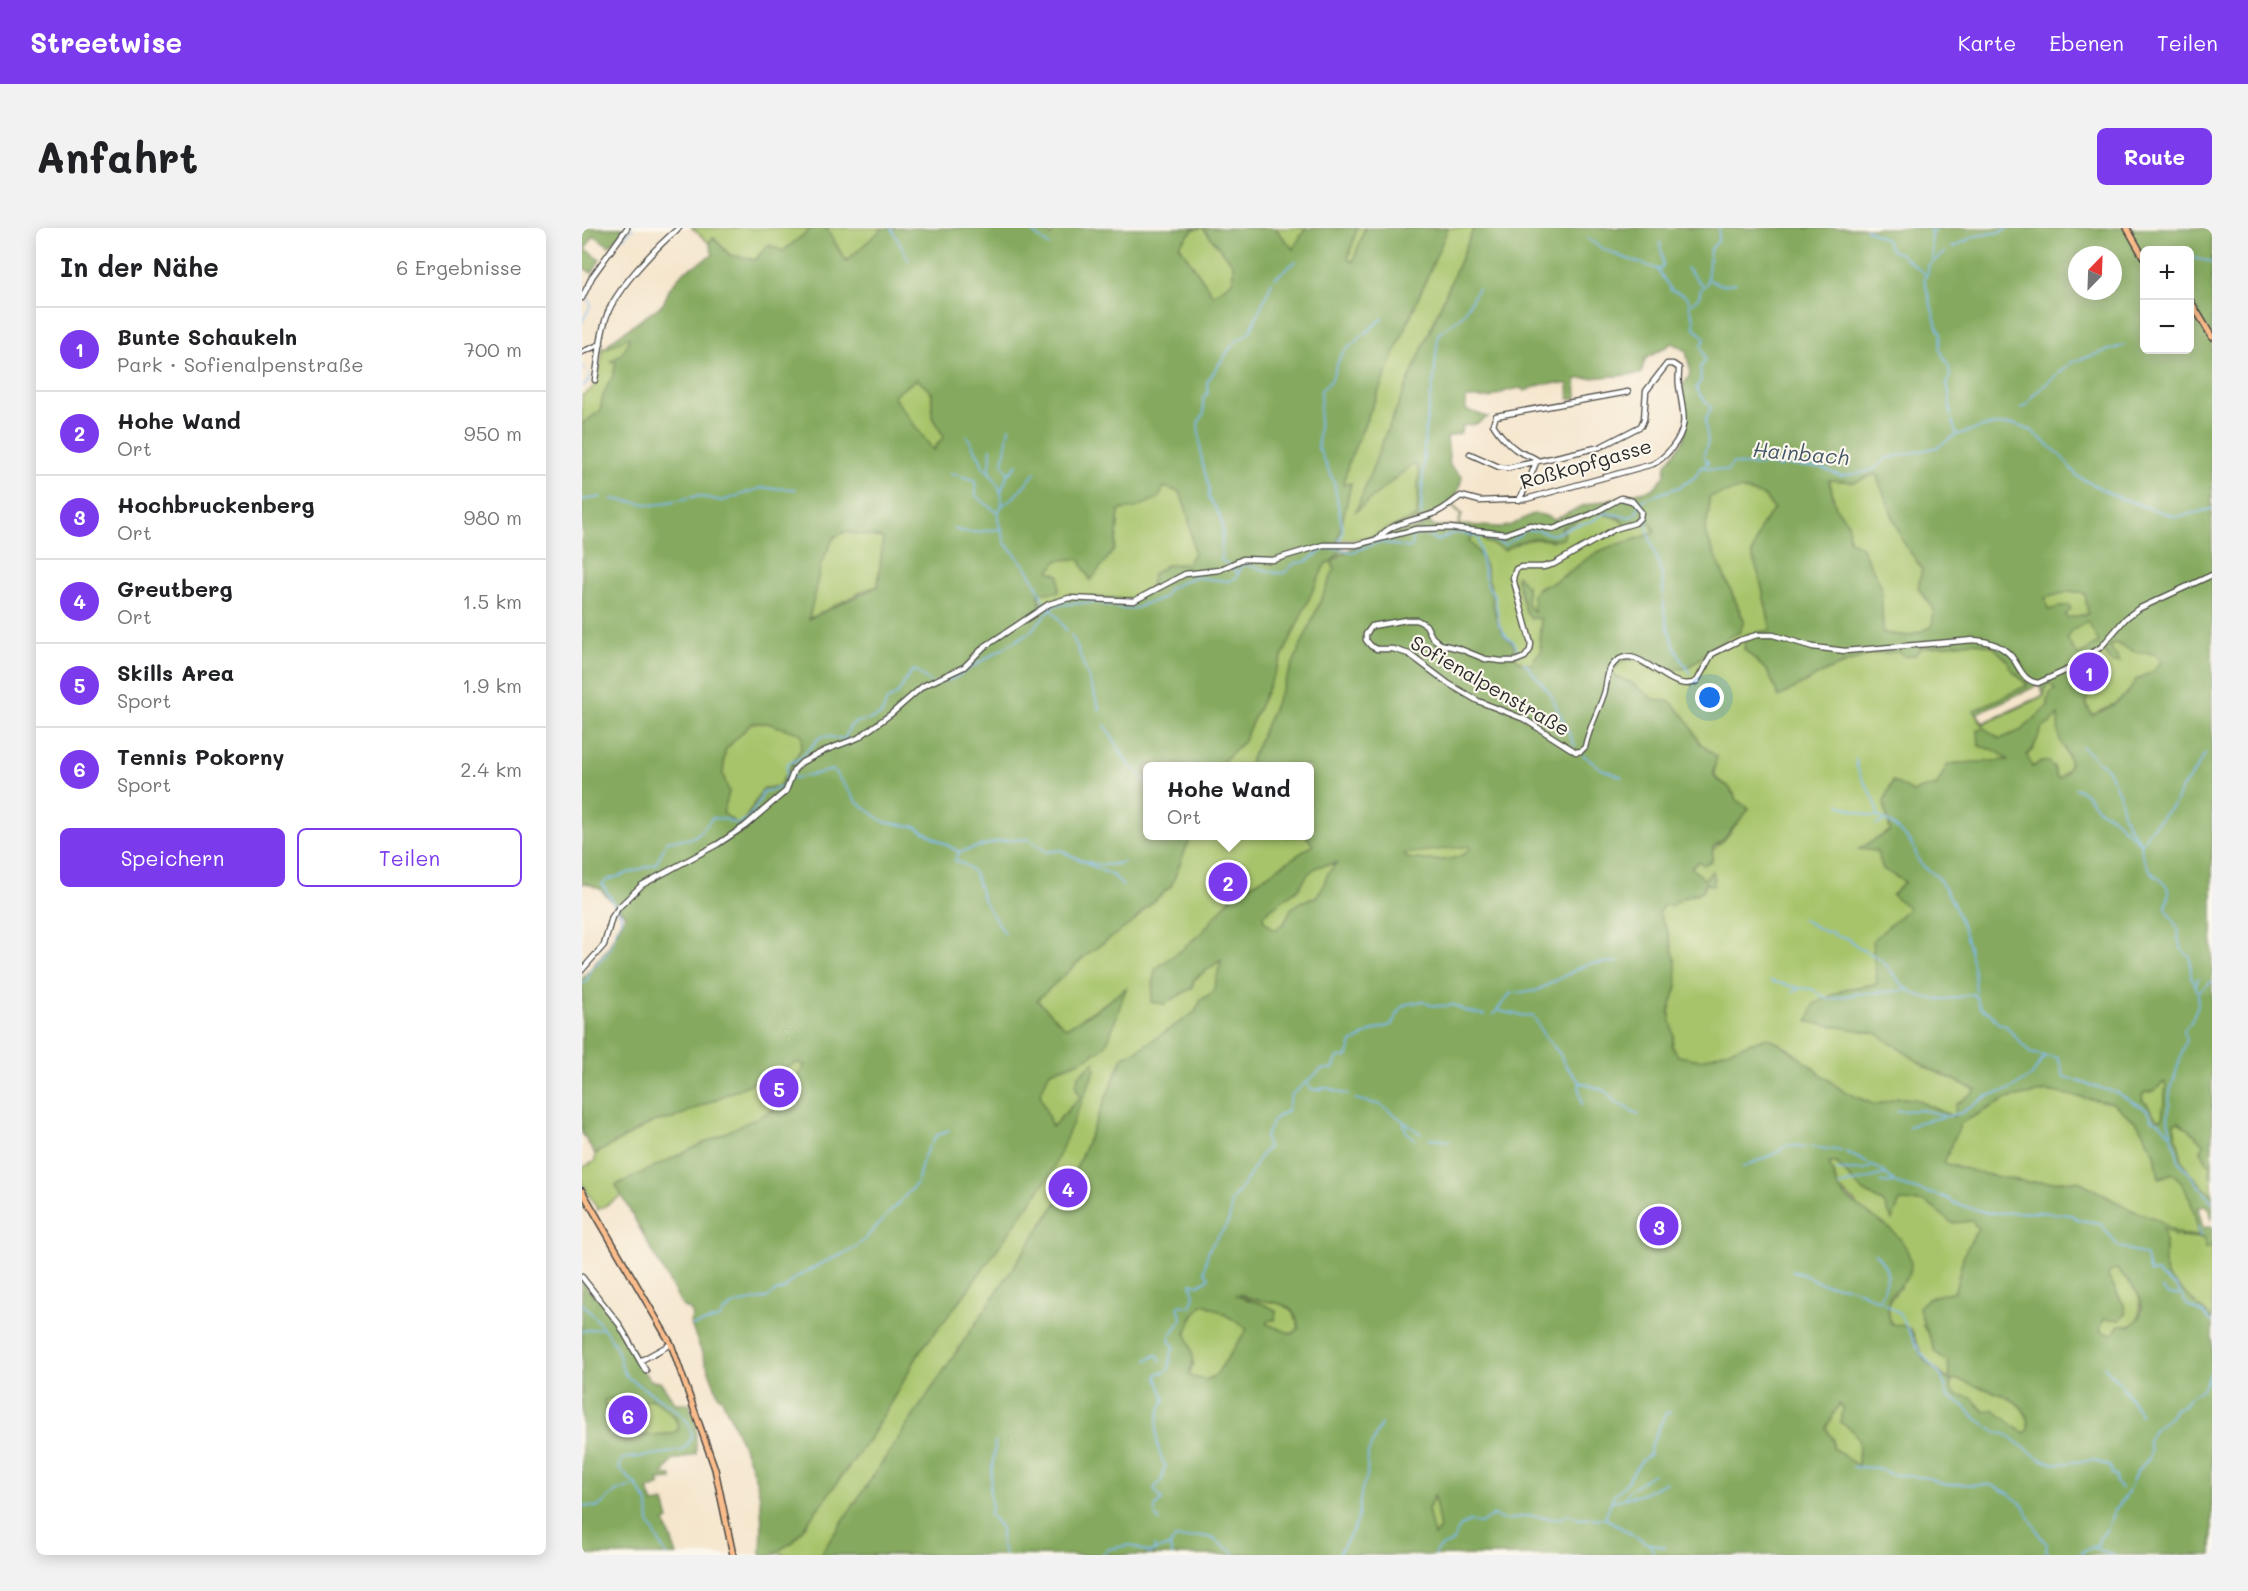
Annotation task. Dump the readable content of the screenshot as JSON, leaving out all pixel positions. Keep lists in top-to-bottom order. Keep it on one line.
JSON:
{"streets":{"street":["Roßkopfgasse","Sofienalpenstraße"]},"crossings":[["Roßkopfgasse","Sofienalpenstraße"]],"water":["Hainbach"],"north":"top right","page":{"header":"Streetwise","nav":["Karte","Ebenen","Teilen"],"buttons":["Route",["Speichern","Teilen"]],"title":"Anfahrt","heading":["In der Nähe","6 Ergebnisse"],"map_buttons":["+","−"],"list":[{"mark":"1","name":"Bunte Schaukeln","note":"Park · Sofienalpenstraße","value":"700 m"},{"mark":"2","name":"Hohe Wand","note":"Ort","value":"950 m"},{"mark":"3","name":"Hochbruckenberg","note":"Ort","value":"980 m"},{"mark":"4","name":"Greutberg","note":"Ort","value":"1.5 km"},{"mark":"5","name":"Skills Area","note":"Sport","value":"1.9 km"},{"mark":"6","name":"Tennis Pokorny","note":"Sport","value":"2.4 km"}],"pins":["1","2","5","4","3","6"],"popup":["Hohe Wand","Ort"]}}
